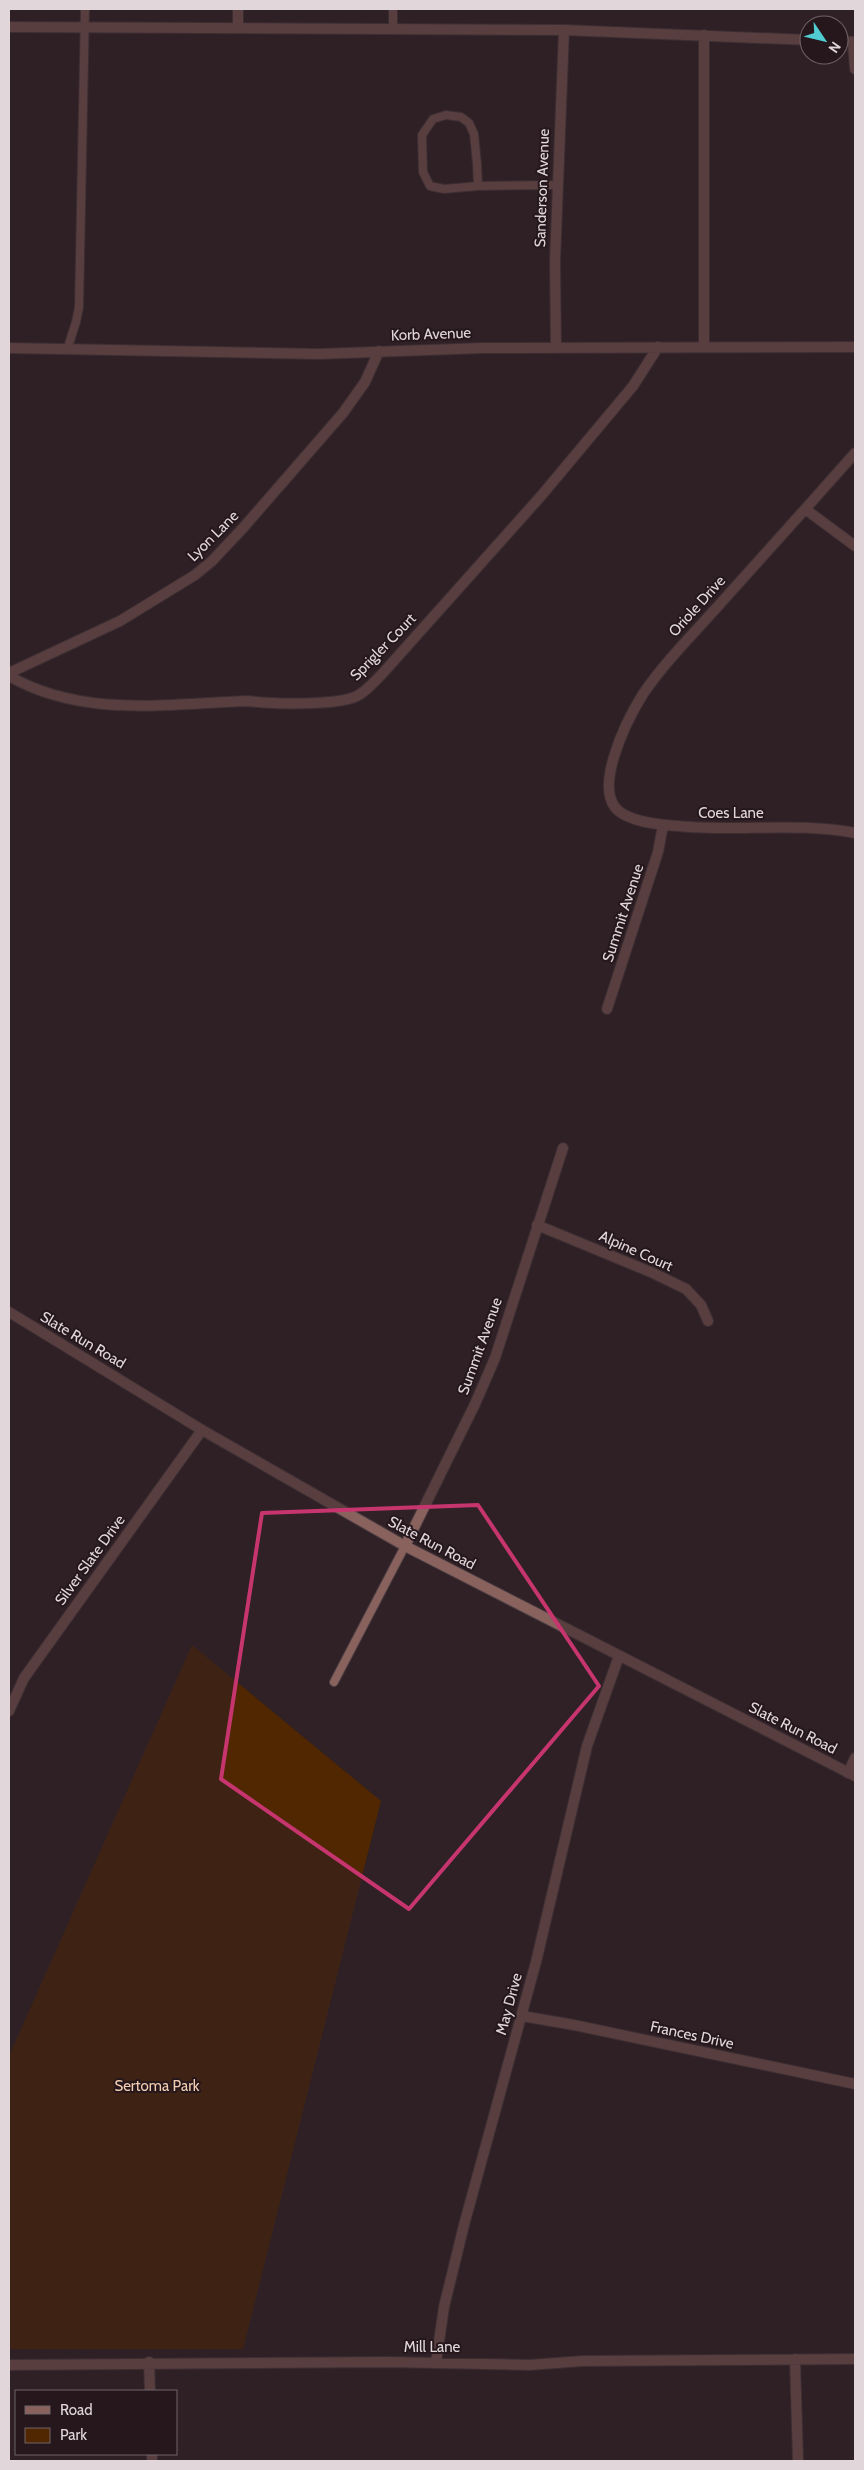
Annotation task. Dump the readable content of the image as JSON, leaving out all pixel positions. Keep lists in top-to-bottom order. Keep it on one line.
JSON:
{"streets":{"street":["Sanderson Avenue","Korb Avenue","Lyon Lane","Oriole Drive","Sprigler Court","Coes Lane","Summit Avenue","Alpine Court","Slate Run Road","Silver Slate Drive","May Drive","Frances Drive","Mill Lane"]},"crossings":[["Sanderson Avenue","Korb Avenue"],["Korb Avenue","Lyon Lane"],["Korb Avenue","Sprigler Court"],["Lyon Lane","Sprigler Court"],["Oriole Drive","Coes Lane"],["Coes Lane","Summit Avenue"],["Summit Avenue","Alpine Court"],["Summit Avenue","Slate Run Road"],["Slate Run Road","Silver Slate Drive"],["Slate Run Road","May Drive"],["May Drive","Frances Drive"],["May Drive","Mill Lane"]],"parks":["Sertoma Park"],"legend":["Road","Park"],"north":"bottom right"}
